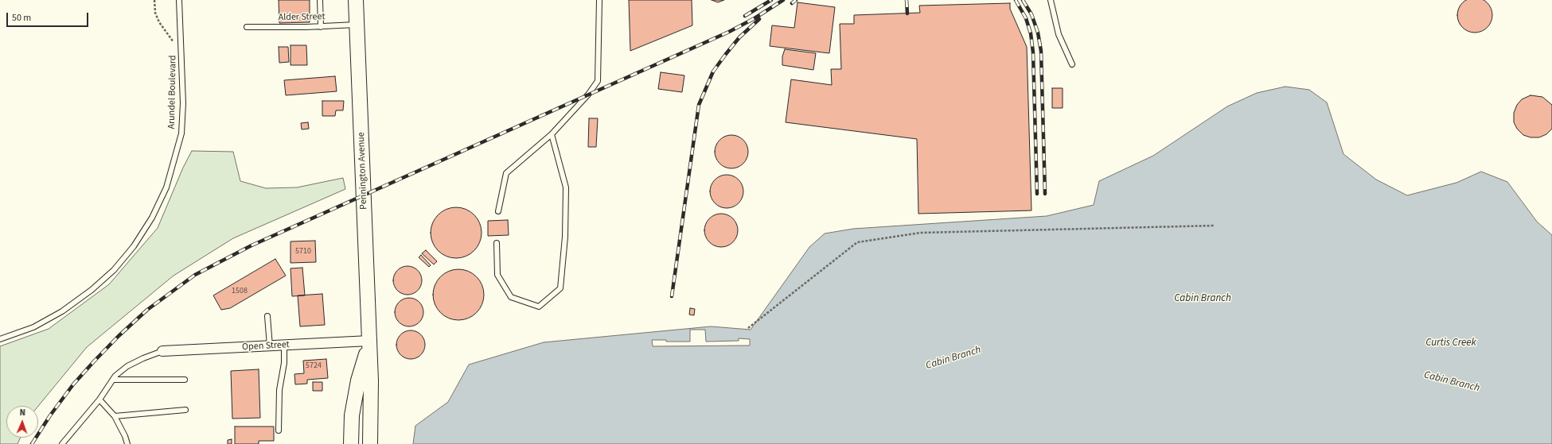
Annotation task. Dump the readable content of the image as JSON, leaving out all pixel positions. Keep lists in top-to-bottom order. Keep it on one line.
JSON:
{"streets":{"main road":["Pennington Avenue"],"street":["Open Street"],"lane":["Alder Street","Arundel Boulevard"]},"crossings":[["Alder Street","Pennington Avenue"],["Pennington Avenue","Open Street"]],"water":["Cabin Branch","Curtis Creek"],"house_numbers":["5710","1508","5724"],"scale_bar":"50 m","north":"top"}
